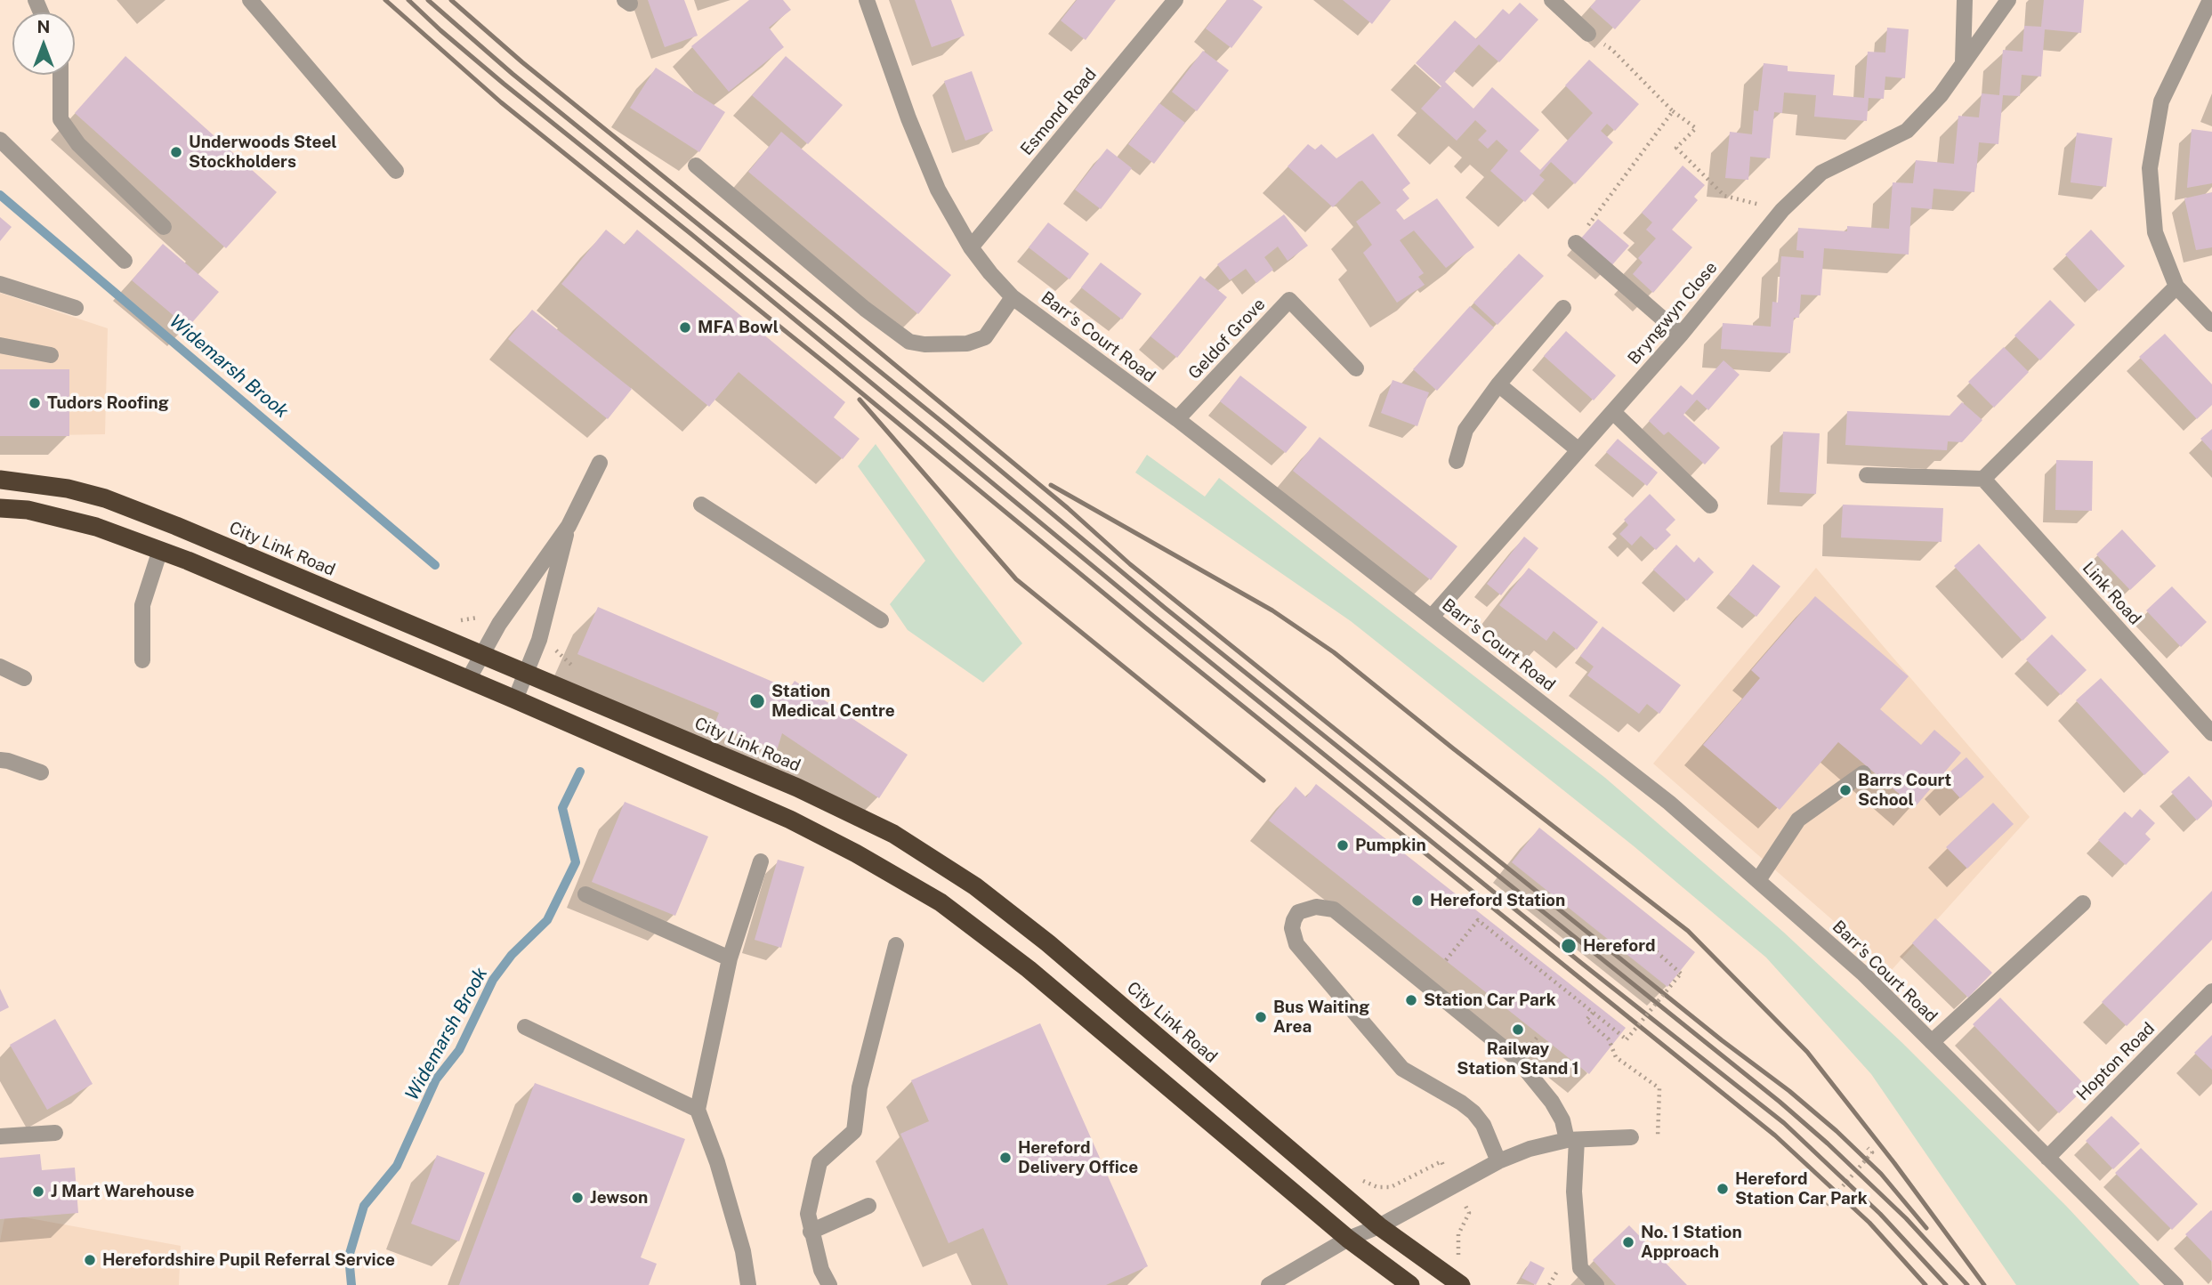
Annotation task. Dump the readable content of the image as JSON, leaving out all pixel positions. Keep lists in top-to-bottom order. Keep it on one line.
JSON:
{"streets":{"highway":["City Link Road"],"street":["Esmond Road","Bryngwyn Close","Barr's Court Road","Geldof Grove","Link Road","Hopton Road"]},"crossings":[["Esmond Road","Barr's Court Road"],["Bryngwyn Close","Barr's Court Road"],["Barr's Court Road","Geldof Grove"],["Barr's Court Road","Hopton Road"]],"water":["Widemarsh Brook"],"places":["Underwoods Steel Stockholders","MFA Bowl","Tudors Roofing","Station Medical Centre","Barrs Court School","Pumpkin","Hereford Station","Hereford","Station Car Park","Bus Waiting Area","Railway Station Stand 1","Hereford Delivery Office","Hereford Station Car Park","J Mart Warehouse","Jewson","No. 1 Station Approach","Herefordshire Pupil Referral Service"],"north":"top"}
